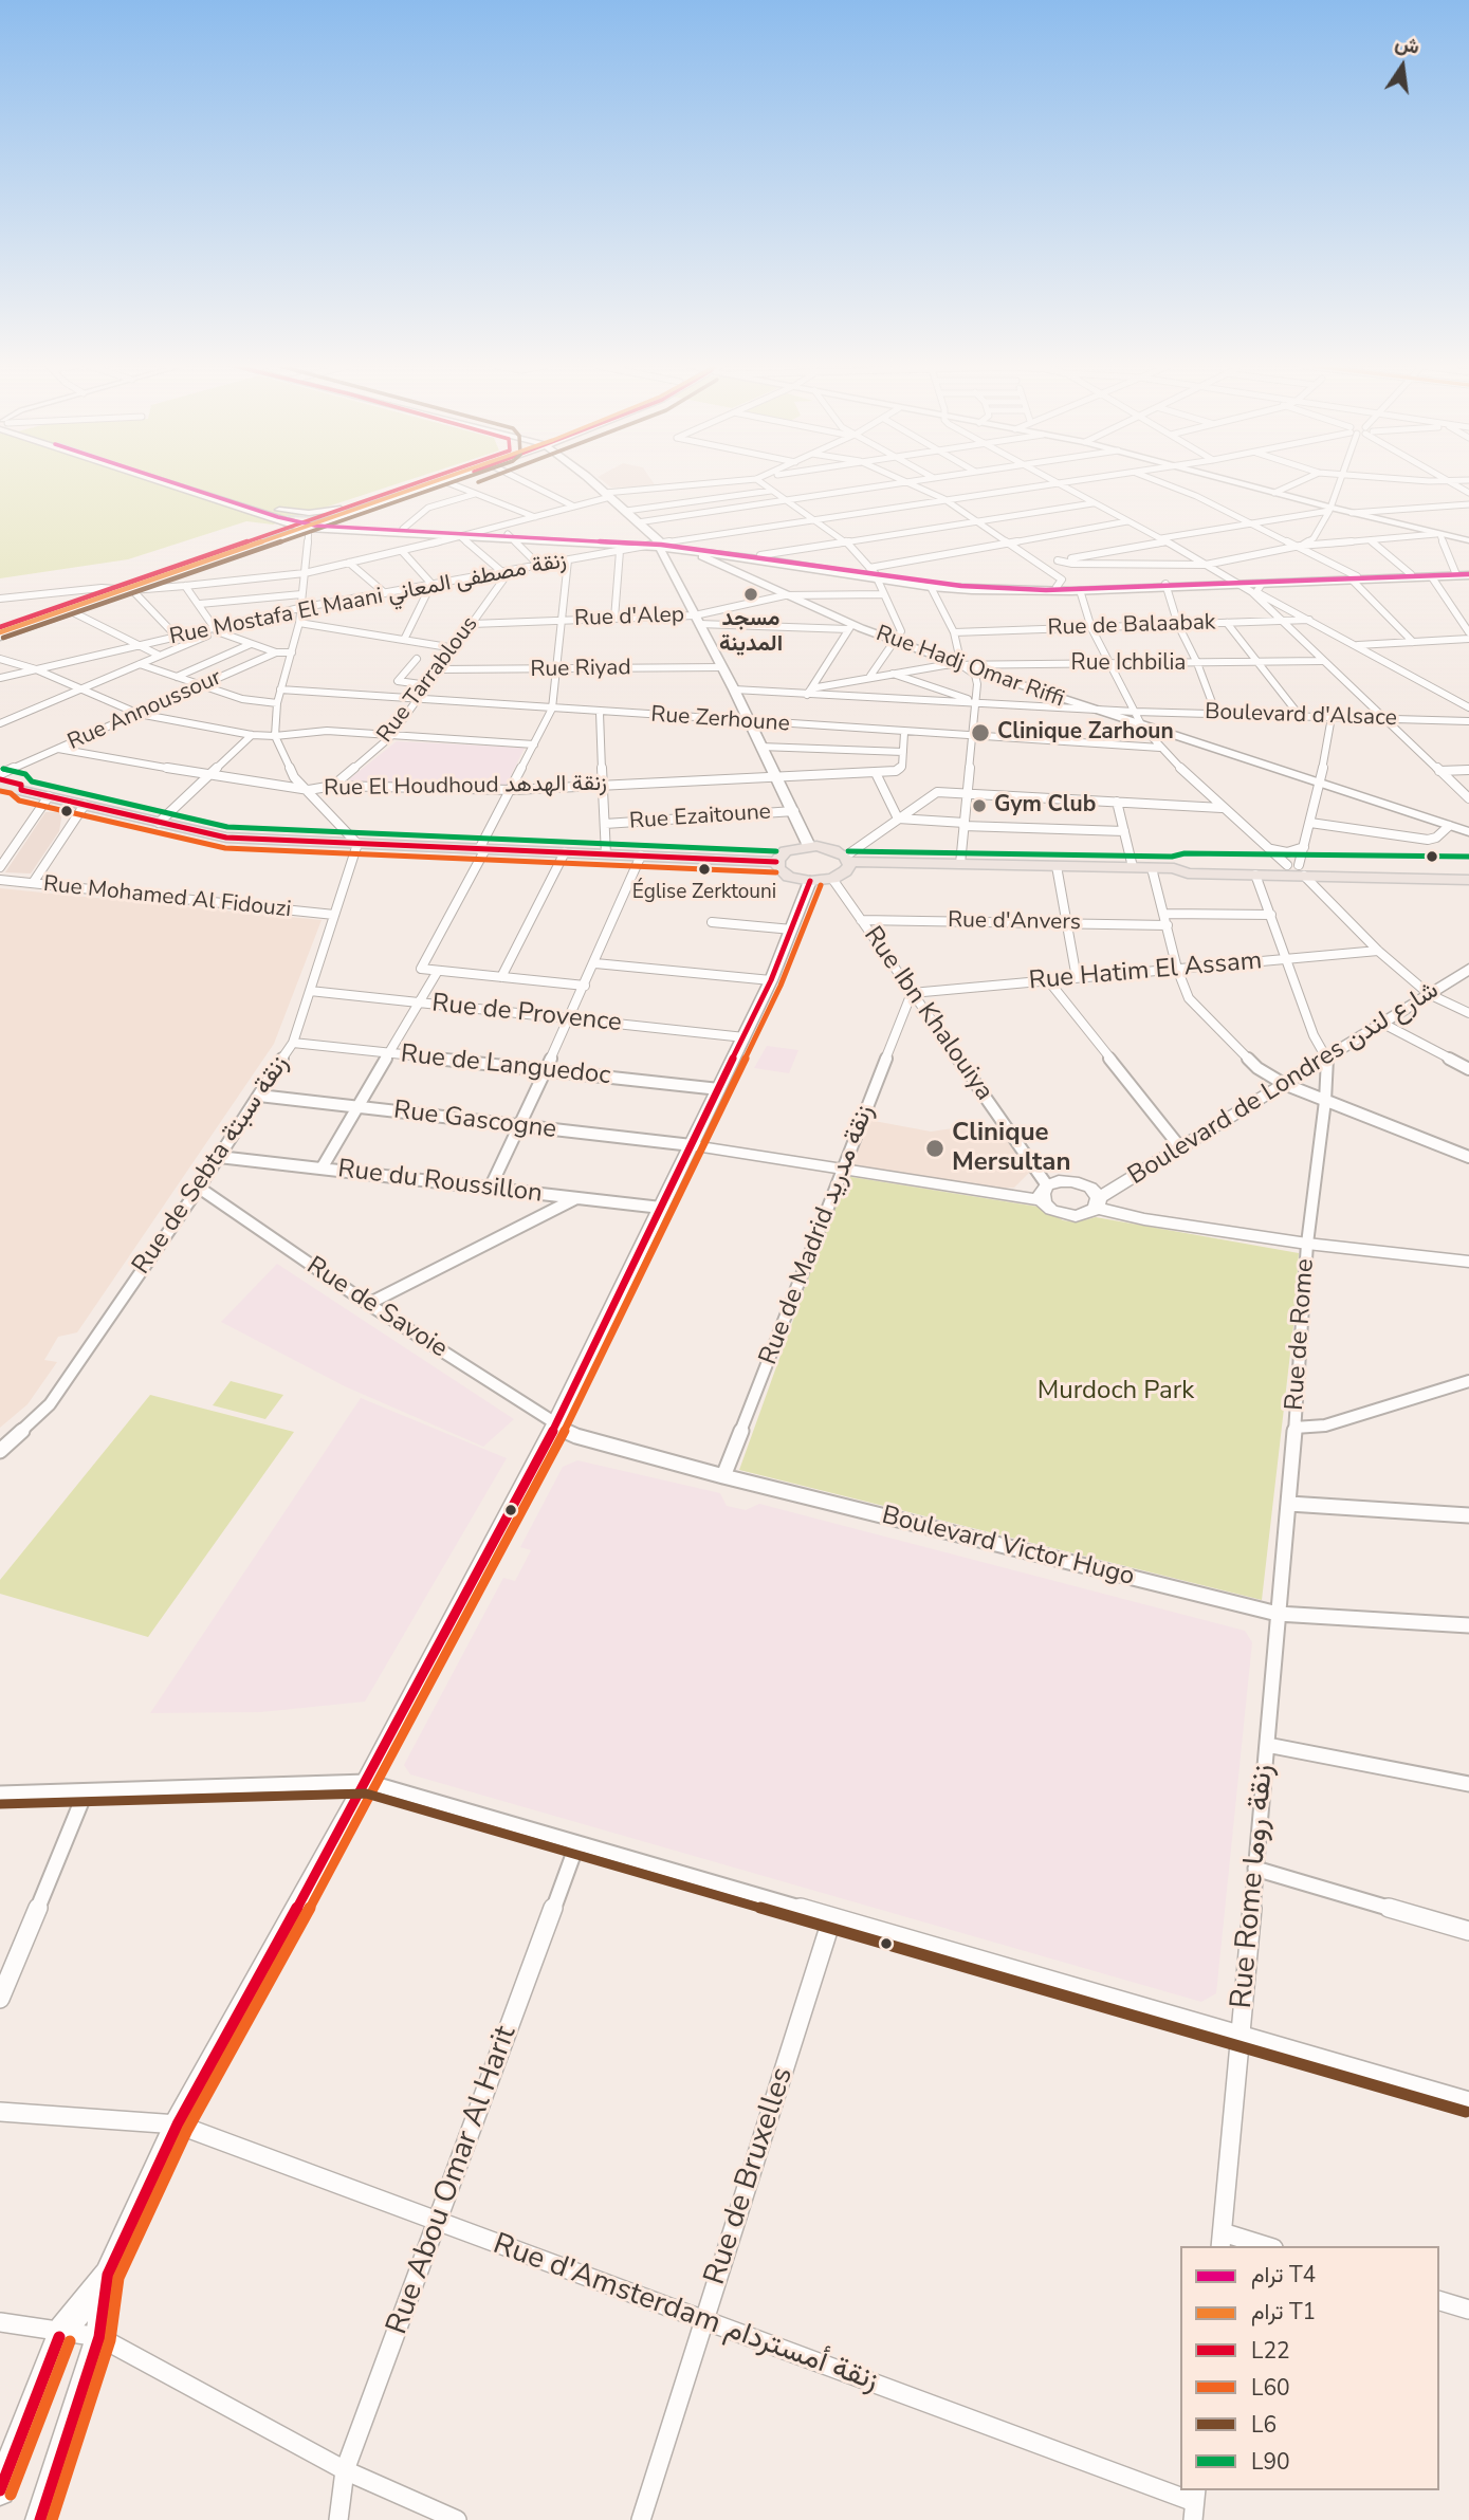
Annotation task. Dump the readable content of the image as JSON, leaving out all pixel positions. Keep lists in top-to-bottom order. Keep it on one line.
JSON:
{"streets":{"main road":["Rue Hadj Omar Riffi","Boulevard de Londres شارع لندن"],"street":["Rue Mostafa El Maani زنقة مصطفى المعاني","Rue d'Alep","Rue de Balaabak","Rue Ichbilia","Rue Riyad","Rue Tarrablous","Rue Annoussour","Boulevard d'Alsace","Rue Zerhoune","Rue El Houdhoud زنقة الهدهد","Rue Ezaitoune","Rue Mohamed Al Fidouzi","Rue d'Anvers","Rue Hatim El Assam","Rue de Provence","Rue Ibn Khalouiya","Rue de Languedoc","Rue Gascogne","Rue de Sebta زنقة سبتة","Rue du Roussillon","Rue de Madrid زنقة مدريد","Rue de Savoie","Rue de Rome","Boulevard Victor Hugo","Rue Rome زنقة روما","Rue de Bruxelles","Rue Abou Omar Al Harit","Rue d'Amsterdam زنقة أمستردام"]},"crossings":[["Rue Mostafa El Maani زنقة مصطفى المعاني","Rue Tarrablous"],["Rue d'Alep","Rue Hadj Omar Riffi"],["Rue d'Alep","Rue Tarrablous"],["Rue Ichbilia","Rue Hadj Omar Riffi"],["Rue Ichbilia","Boulevard d'Alsace"],["Rue Hadj Omar Riffi","Boulevard d'Alsace"],["Rue Riyad","Rue Tarrablous"],["Rue Tarrablous","Rue Zerhoune"],["Rue Tarrablous","Rue El Houdhoud زنقة الهدهد"],["Rue Annoussour","Rue El Houdhoud زنقة الهدهد"],["Rue Mohamed Al Fidouzi","Rue de Sebta زنقة سبتة"],["Rue d'Anvers","Rue Ibn Khalouiya"],["Rue Hatim El Assam","Rue Ibn Khalouiya"],["Rue Hatim El Assam","Rue de Madrid زنقة مدريد"],["Rue de Provence","Rue de Sebta زنقة سبتة"],["Rue Ibn Khalouiya","Boulevard de Londres شارع لندن"],["Rue Ibn Khalouiya","Rue de Madrid زنقة مدريد"],["Rue de Languedoc","Rue de Sebta زنقة سبتة"],["Boulevard de Londres شارع لندن","Rue de Rome"],["Rue Gascogne","Rue de Sebta زنقة سبتة"],["Rue de Sebta زنقة سبتة","Rue du Roussillon"],["Rue de Sebta زنقة سبتة","Rue de Savoie"],["Rue de Madrid زنقة مدريد","Boulevard Victor Hugo"],["Rue de Savoie","Boulevard Victor Hugo"],["Rue de Rome","Boulevard Victor Hugo"],["Rue de Rome","Rue Rome زنقة روما"],["Boulevard Victor Hugo","Rue Rome زنقة روما"],["Rue de Bruxelles","Rue d'Amsterdam زنقة أمستردام"],["Rue Abou Omar Al Harit","Rue d'Amsterdam زنقة أمستردام"]],"parks":["Murdoch Park"],"places":["مسجد المدينة","Clinique Zarhoun","Gym Club","Église Zerktouni","Clinique Mersultan"],"lines":["tram line T4","tram line T1","transit line L22","transit line L6","transit line L90","transit line L60"],"legend":["ترام T4","ترام T1","L22","L60","L6","L90"],"north":"top"}
